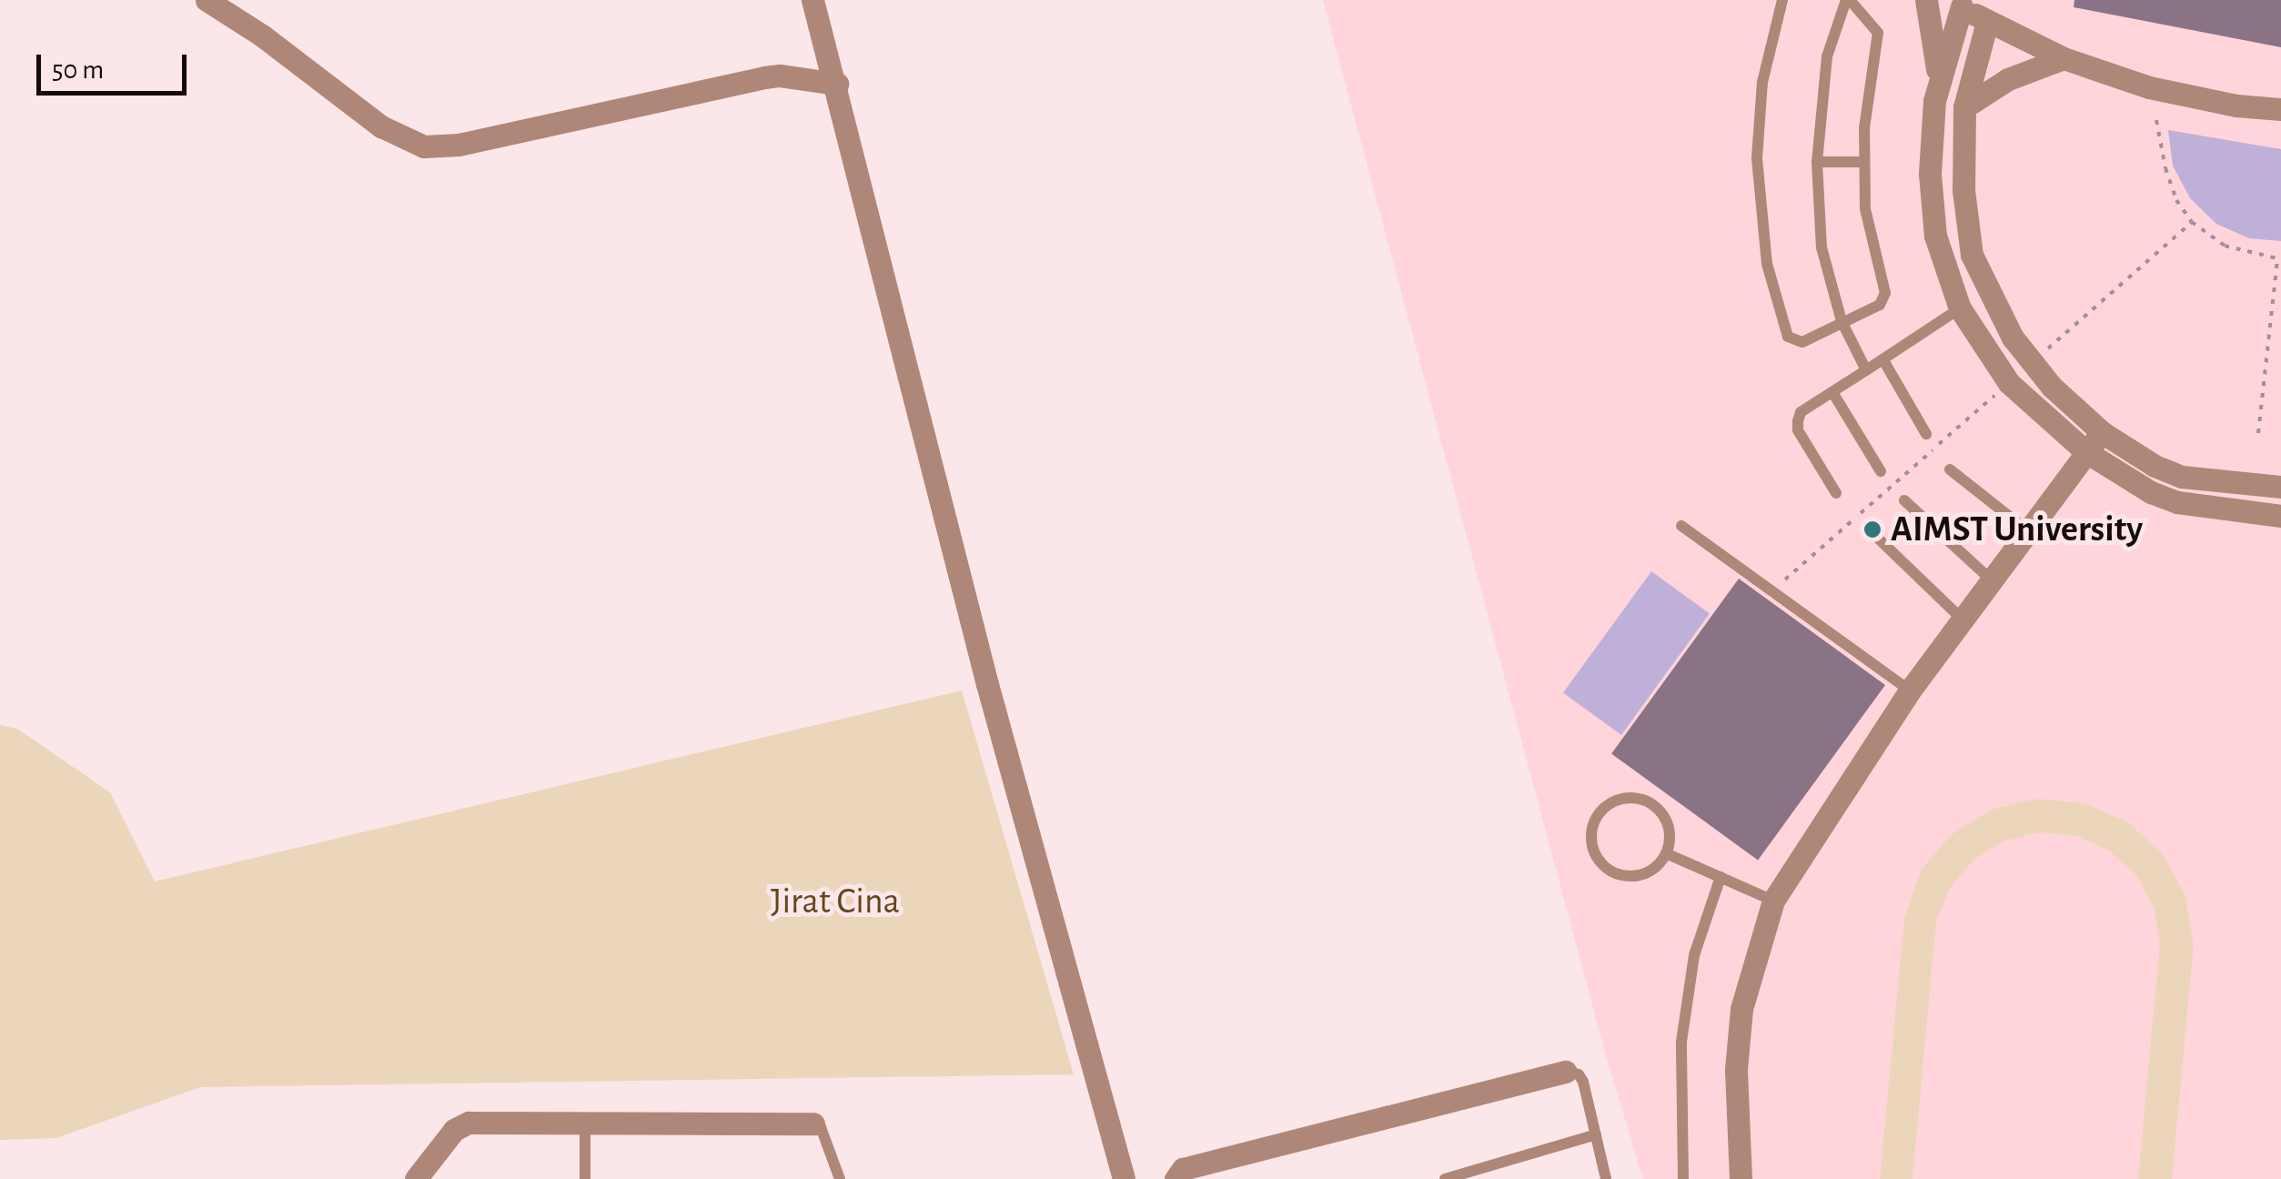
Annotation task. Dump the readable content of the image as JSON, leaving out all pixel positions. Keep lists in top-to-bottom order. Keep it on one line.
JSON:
{"parks":["Jirat Cina"],"places":["AIMST University"],"scale_bar":"50 m"}
